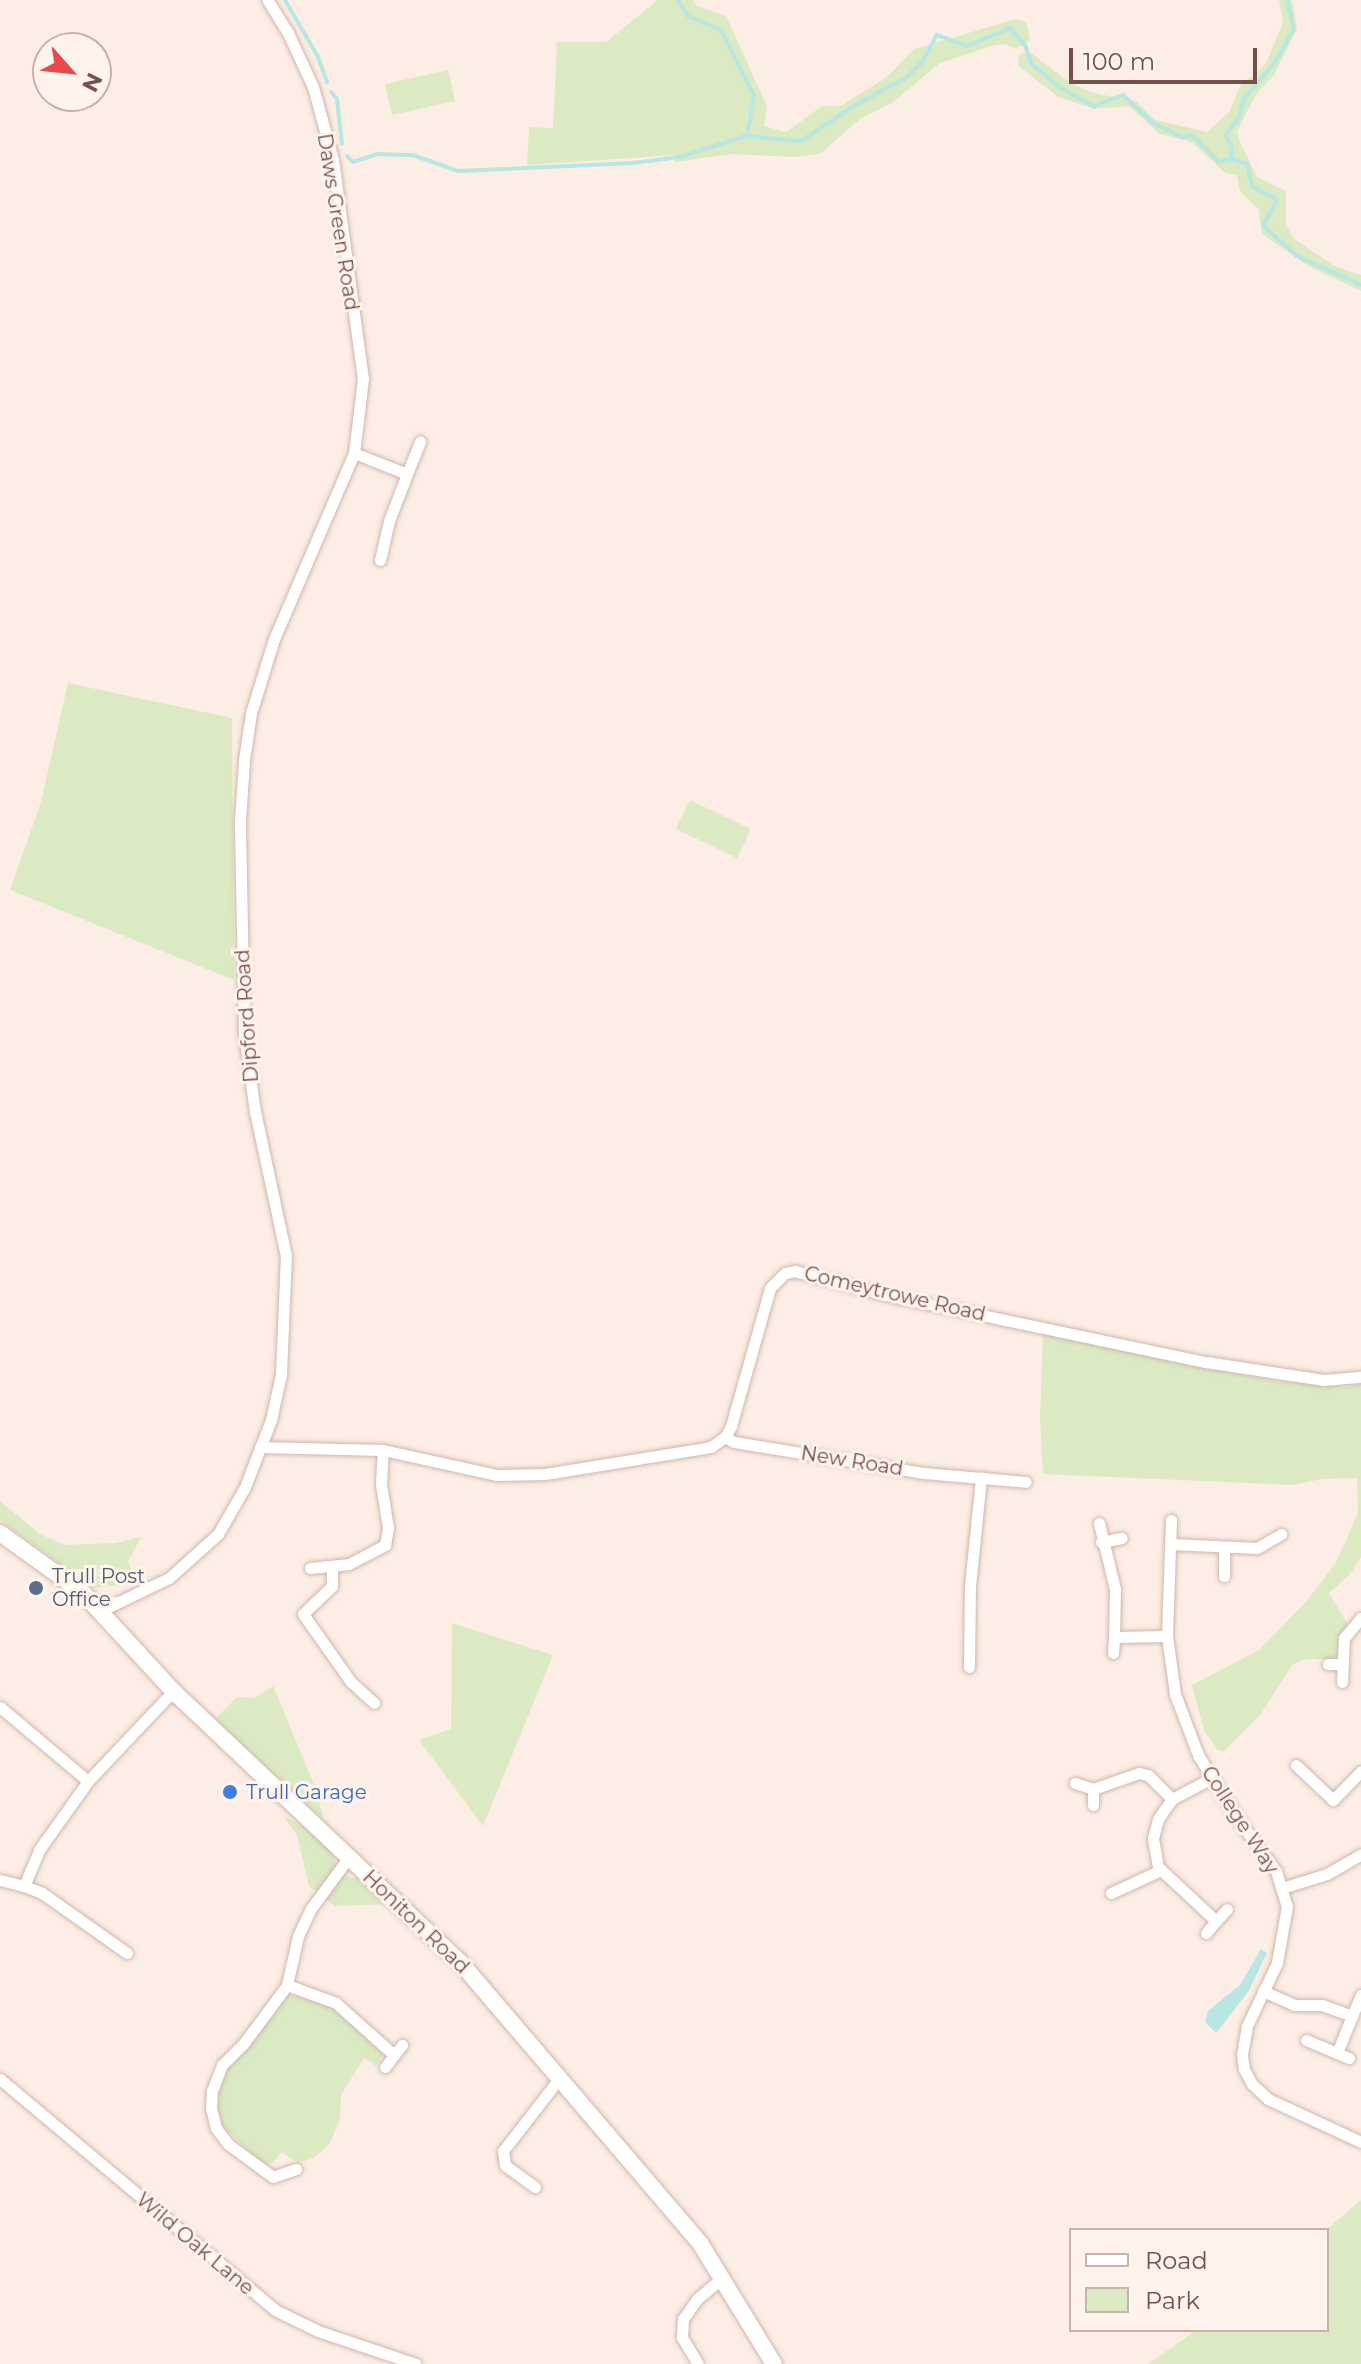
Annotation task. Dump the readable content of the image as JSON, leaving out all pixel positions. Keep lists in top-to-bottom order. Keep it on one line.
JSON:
{"streets":{"street":["Daws Green Road","Dipford Road","Comeytrowe Road","New Road","College Way","Honiton Road","Wild Oak Lane"]},"crossings":[["Daws Green Road","Dipford Road"],["Dipford Road","Honiton Road"],["Comeytrowe Road","New Road"]],"places":["Trull Post Office","Trull Garage"],"legend":["Road","Park"],"scale_bar":"100 m","north":"bottom right"}
